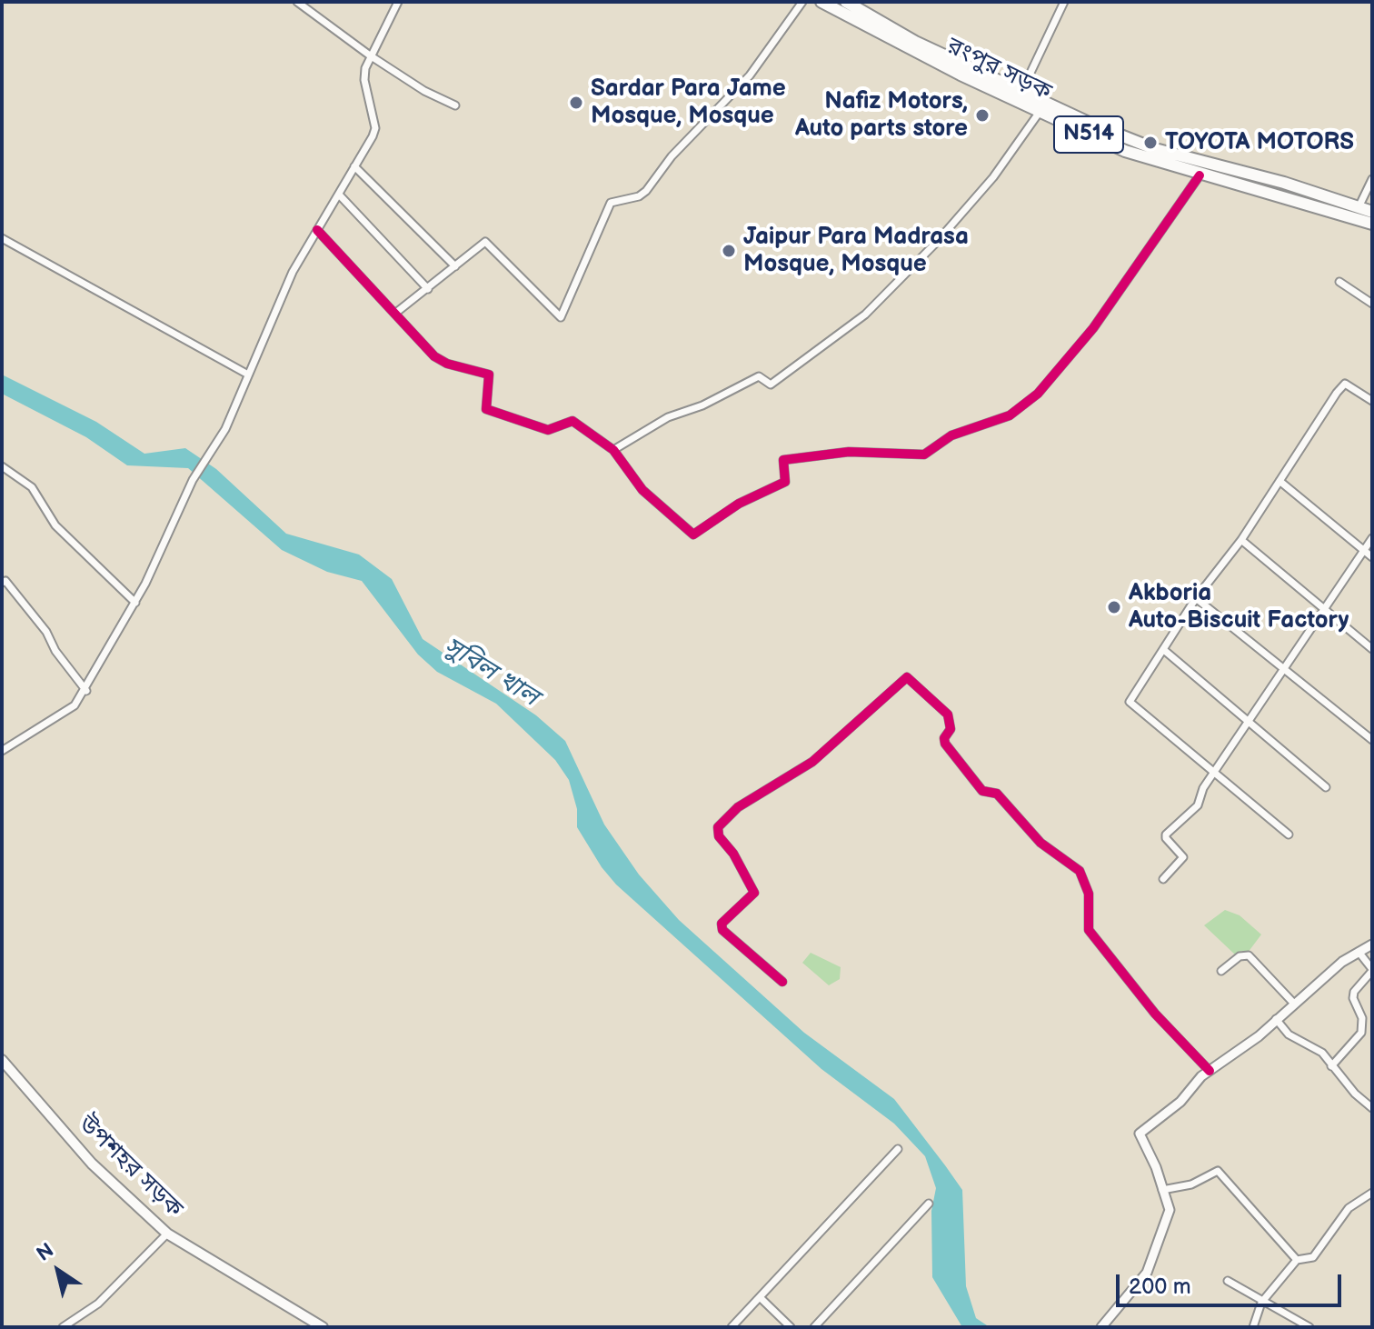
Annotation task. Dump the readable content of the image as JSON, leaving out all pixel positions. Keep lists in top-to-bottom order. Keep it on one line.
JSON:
{"streets":{"highway":["রংপুর সড়ক","N514"],"main road":["উপশহর সড়ক"]},"water":["সুবিল খাল"],"places":["Sardar Para Jame Mosque, Mosque","Nafiz Motors, Auto parts store","TOYOTA MOTORS","Jaipur Para Madrasa Mosque, Mosque","Akboria Auto-Biscuit Factory"],"scale_bar":"200 m","north":"top left"}
